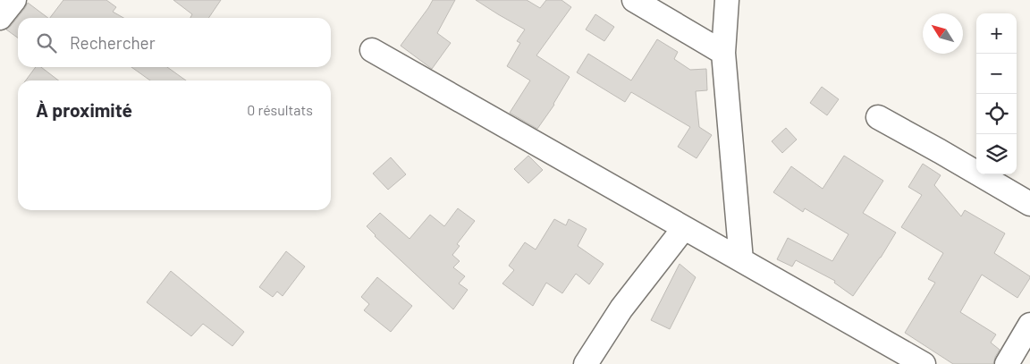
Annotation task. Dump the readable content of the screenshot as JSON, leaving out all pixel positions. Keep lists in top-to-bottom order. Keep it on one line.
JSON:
{"north":"top left","page":{"map_buttons":["+","−"],"search":"Rechercher","heading":["À proximité","0 résultats"]}}
